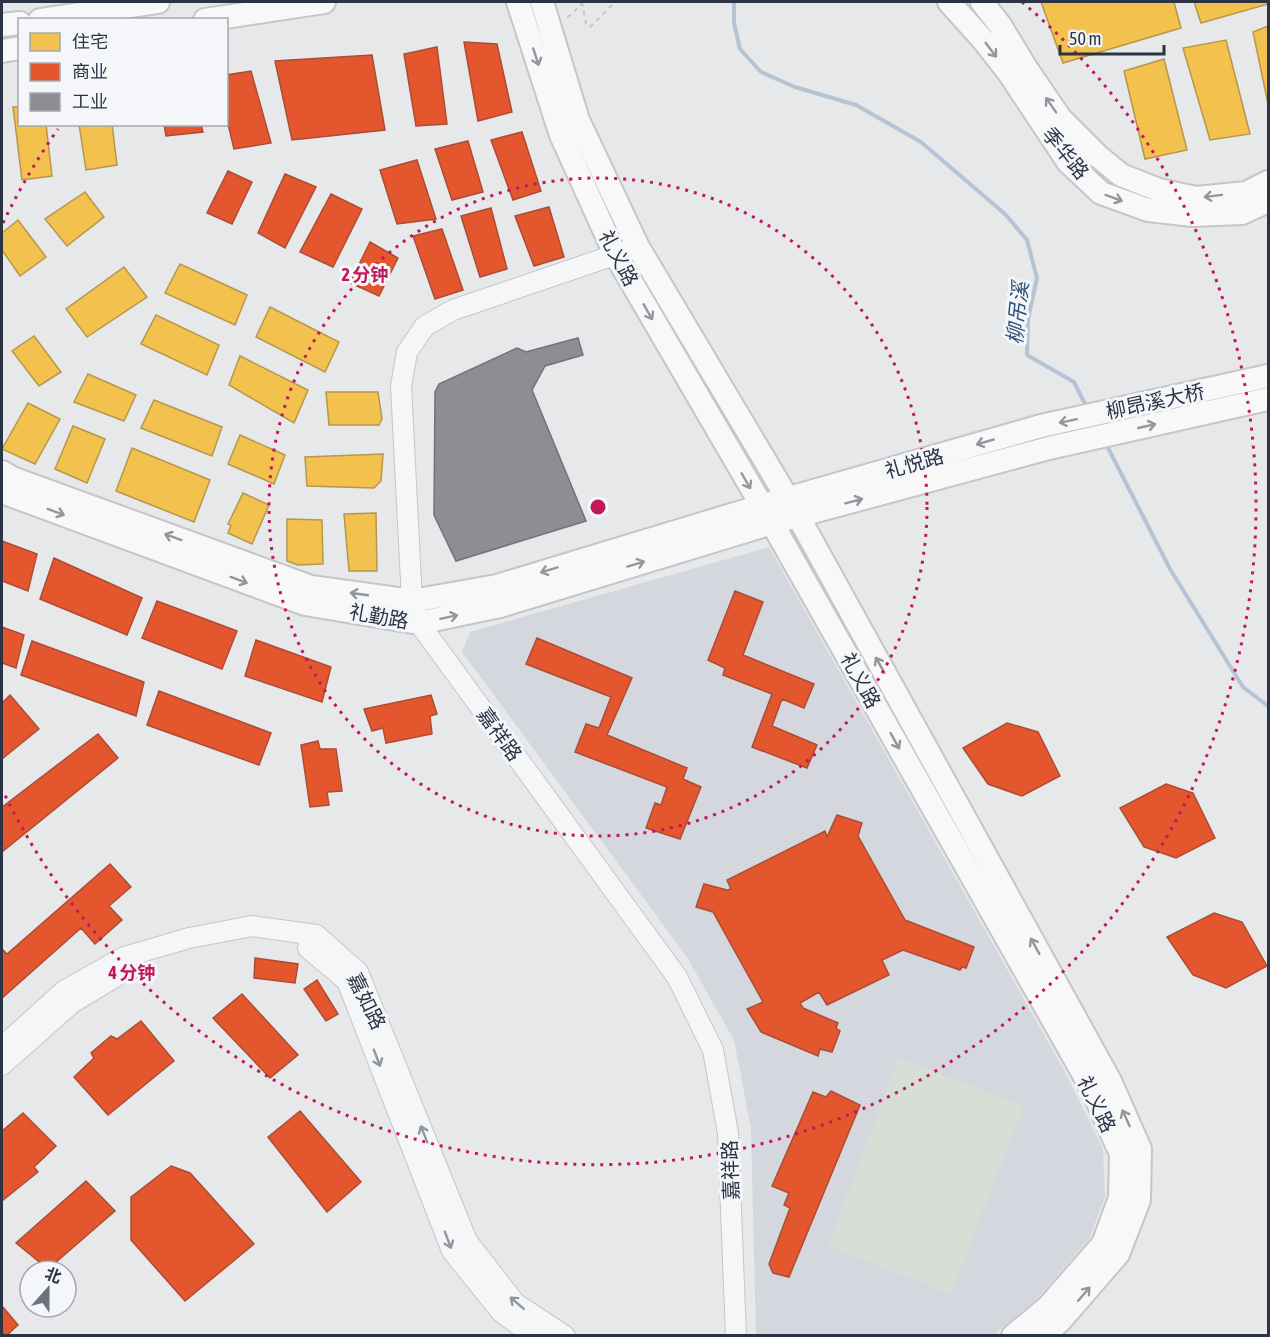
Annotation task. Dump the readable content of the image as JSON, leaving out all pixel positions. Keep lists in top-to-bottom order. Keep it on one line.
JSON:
{"streets":{"main road":["季华路","礼义路","柳昂溪大桥","礼悦路","礼勤路"],"street":["嘉祥路","嘉如路"]},"crossings":[["礼义路","礼悦路"],["礼义路","礼勤路"],["礼义路","嘉祥路"],["柳昂溪大桥","礼悦路"],["礼悦路","礼勤路"],["礼勤路","嘉祥路"]],"water":["柳吊溪"],"legend":["住宅","商业","工业"],"scale_bar":"50 m","north":"top","rings":["2 分钟","4 分钟"]}
